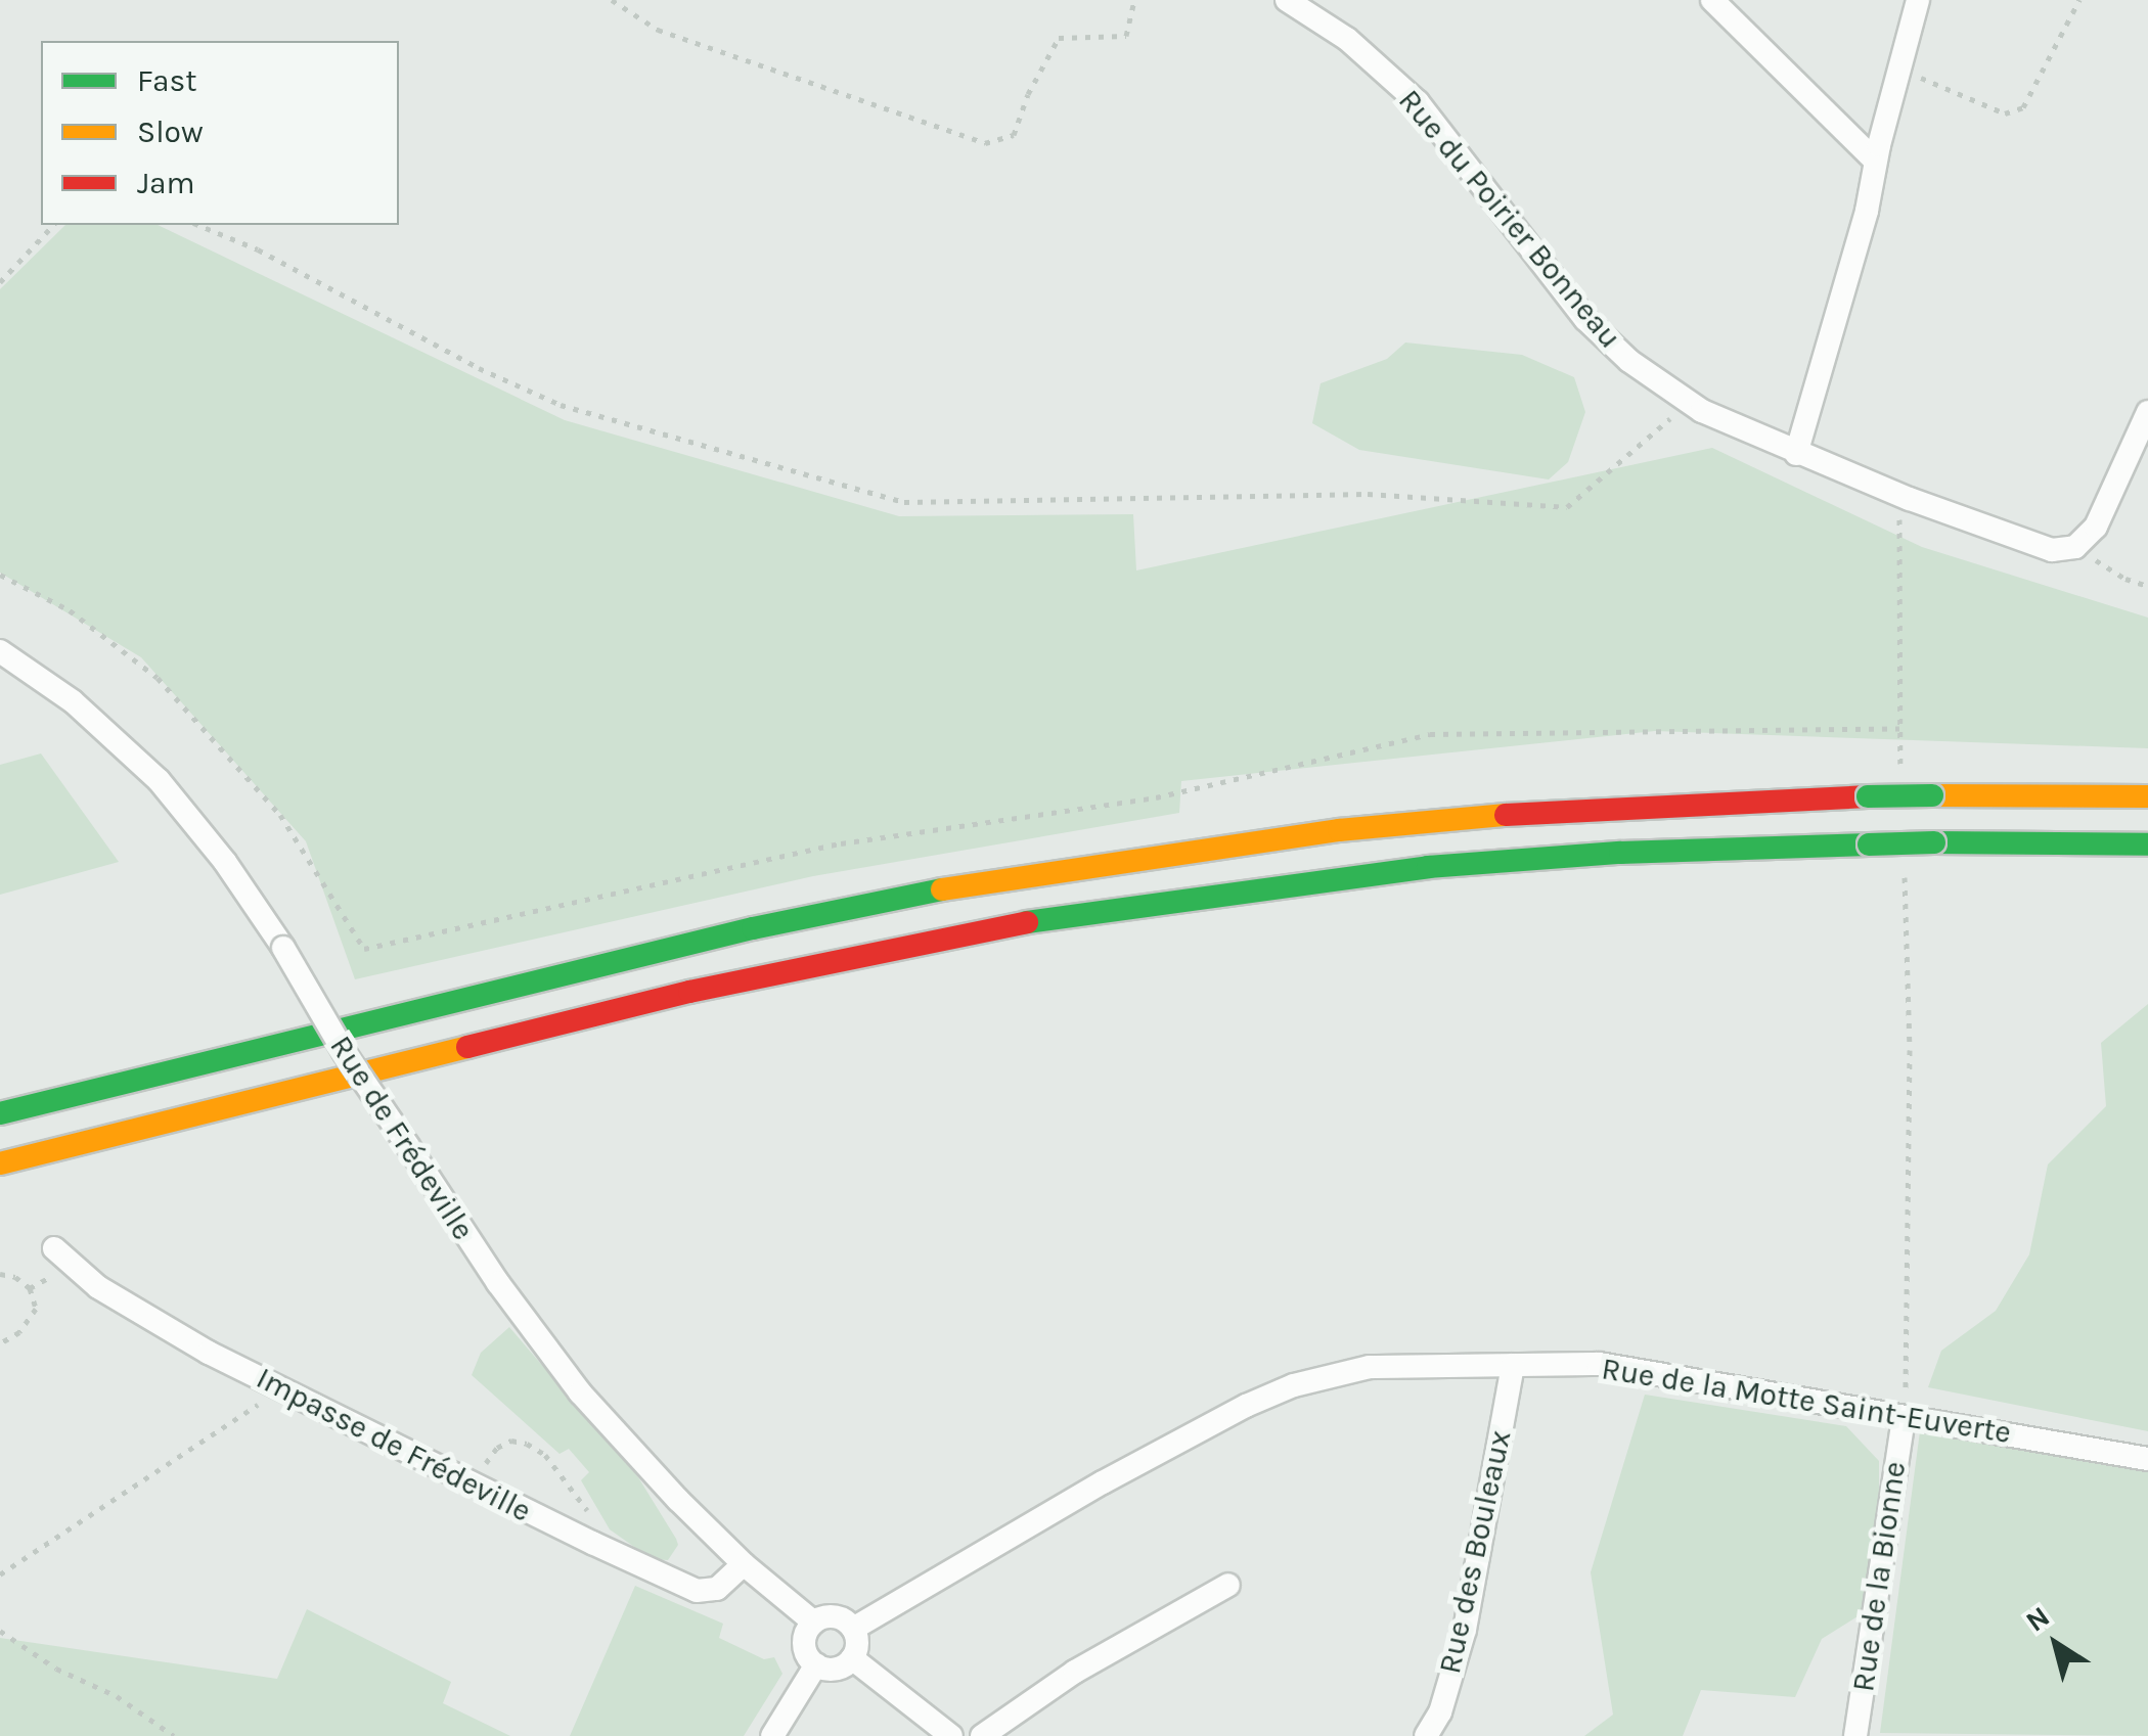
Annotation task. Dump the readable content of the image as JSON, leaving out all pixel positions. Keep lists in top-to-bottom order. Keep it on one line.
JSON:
{"streets":{"street":["Rue du Poirier Bonneau","Rue de Frédeville","Rue de la Motte Saint-Euverte","Impasse de Frédeville","Rue des Bouleaux","Rue de la Bionne"]},"crossings":[["Rue de Frédeville","Rue de la Motte Saint-Euverte"],["Rue de Frédeville","Impasse de Frédeville"],["Rue de la Motte Saint-Euverte","Rue des Bouleaux"],["Rue de la Motte Saint-Euverte","Rue de la Bionne"]],"legend":["Fast","Slow","Jam"],"north":"top left"}
